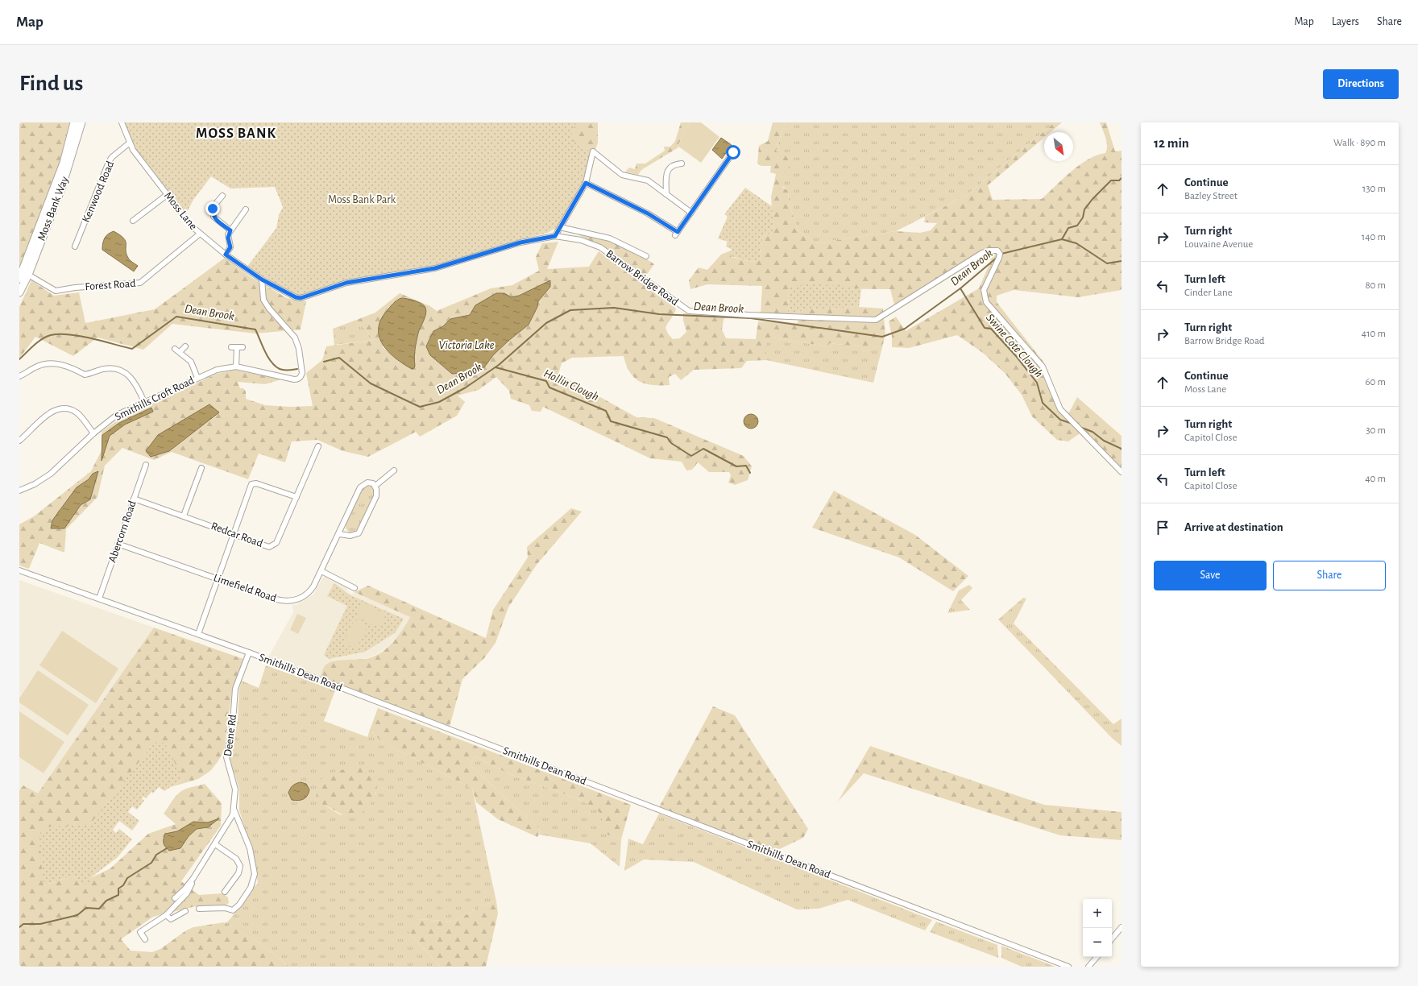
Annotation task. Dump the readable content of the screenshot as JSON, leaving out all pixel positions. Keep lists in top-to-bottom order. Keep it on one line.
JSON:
{"streets":{"highway":["Moss Bank Way"],"street":["Kenwood Road","Moss Lane","Barrow Bridge Road","Forest Road","Smithills Croft Road","Abercorn Road","Redcar Road","Limefield Road","Smithills Dean Road","Deene Rd"]},"crossings":[["Kenwood Road","Moss Lane"],["Moss Bank Way","Forest Road"],["Moss Lane","Barrow Bridge Road"],["Moss Lane","Forest Road"],["Moss Lane","Smithills Croft Road"],["Barrow Bridge Road","Smithills Croft Road"],["Abercorn Road","Redcar Road"],["Abercorn Road","Limefield Road"],["Abercorn Road","Smithills Dean Road"],["Smithills Dean Road","Deene Rd"]],"districts":["MOSS BANK"],"water":["Dean Brook","Victoria Lake","Swine Cote Clough","Hollin Clough"],"parks":["Moss Bank Park"],"north":"bottom right","page":{"header":"Map","nav":["Map","Layers","Share"],"buttons":["Directions",["Save","Share"]],"title":"Find us","heading":["12 min","Walk · 890 m"],"list":[["Continue","Bazley Street","130 m"],["Turn right","Louvaine Avenue","140 m"],["Turn left","Cinder Lane","80 m"],["Turn right","Barrow Bridge Road","410 m"],["Continue","Moss Lane","60 m"],["Turn right","Capitol Close","30 m"],["Turn left","Capitol Close","40 m"],"Arrive at destination"],"map_buttons":["+","−"]}}
